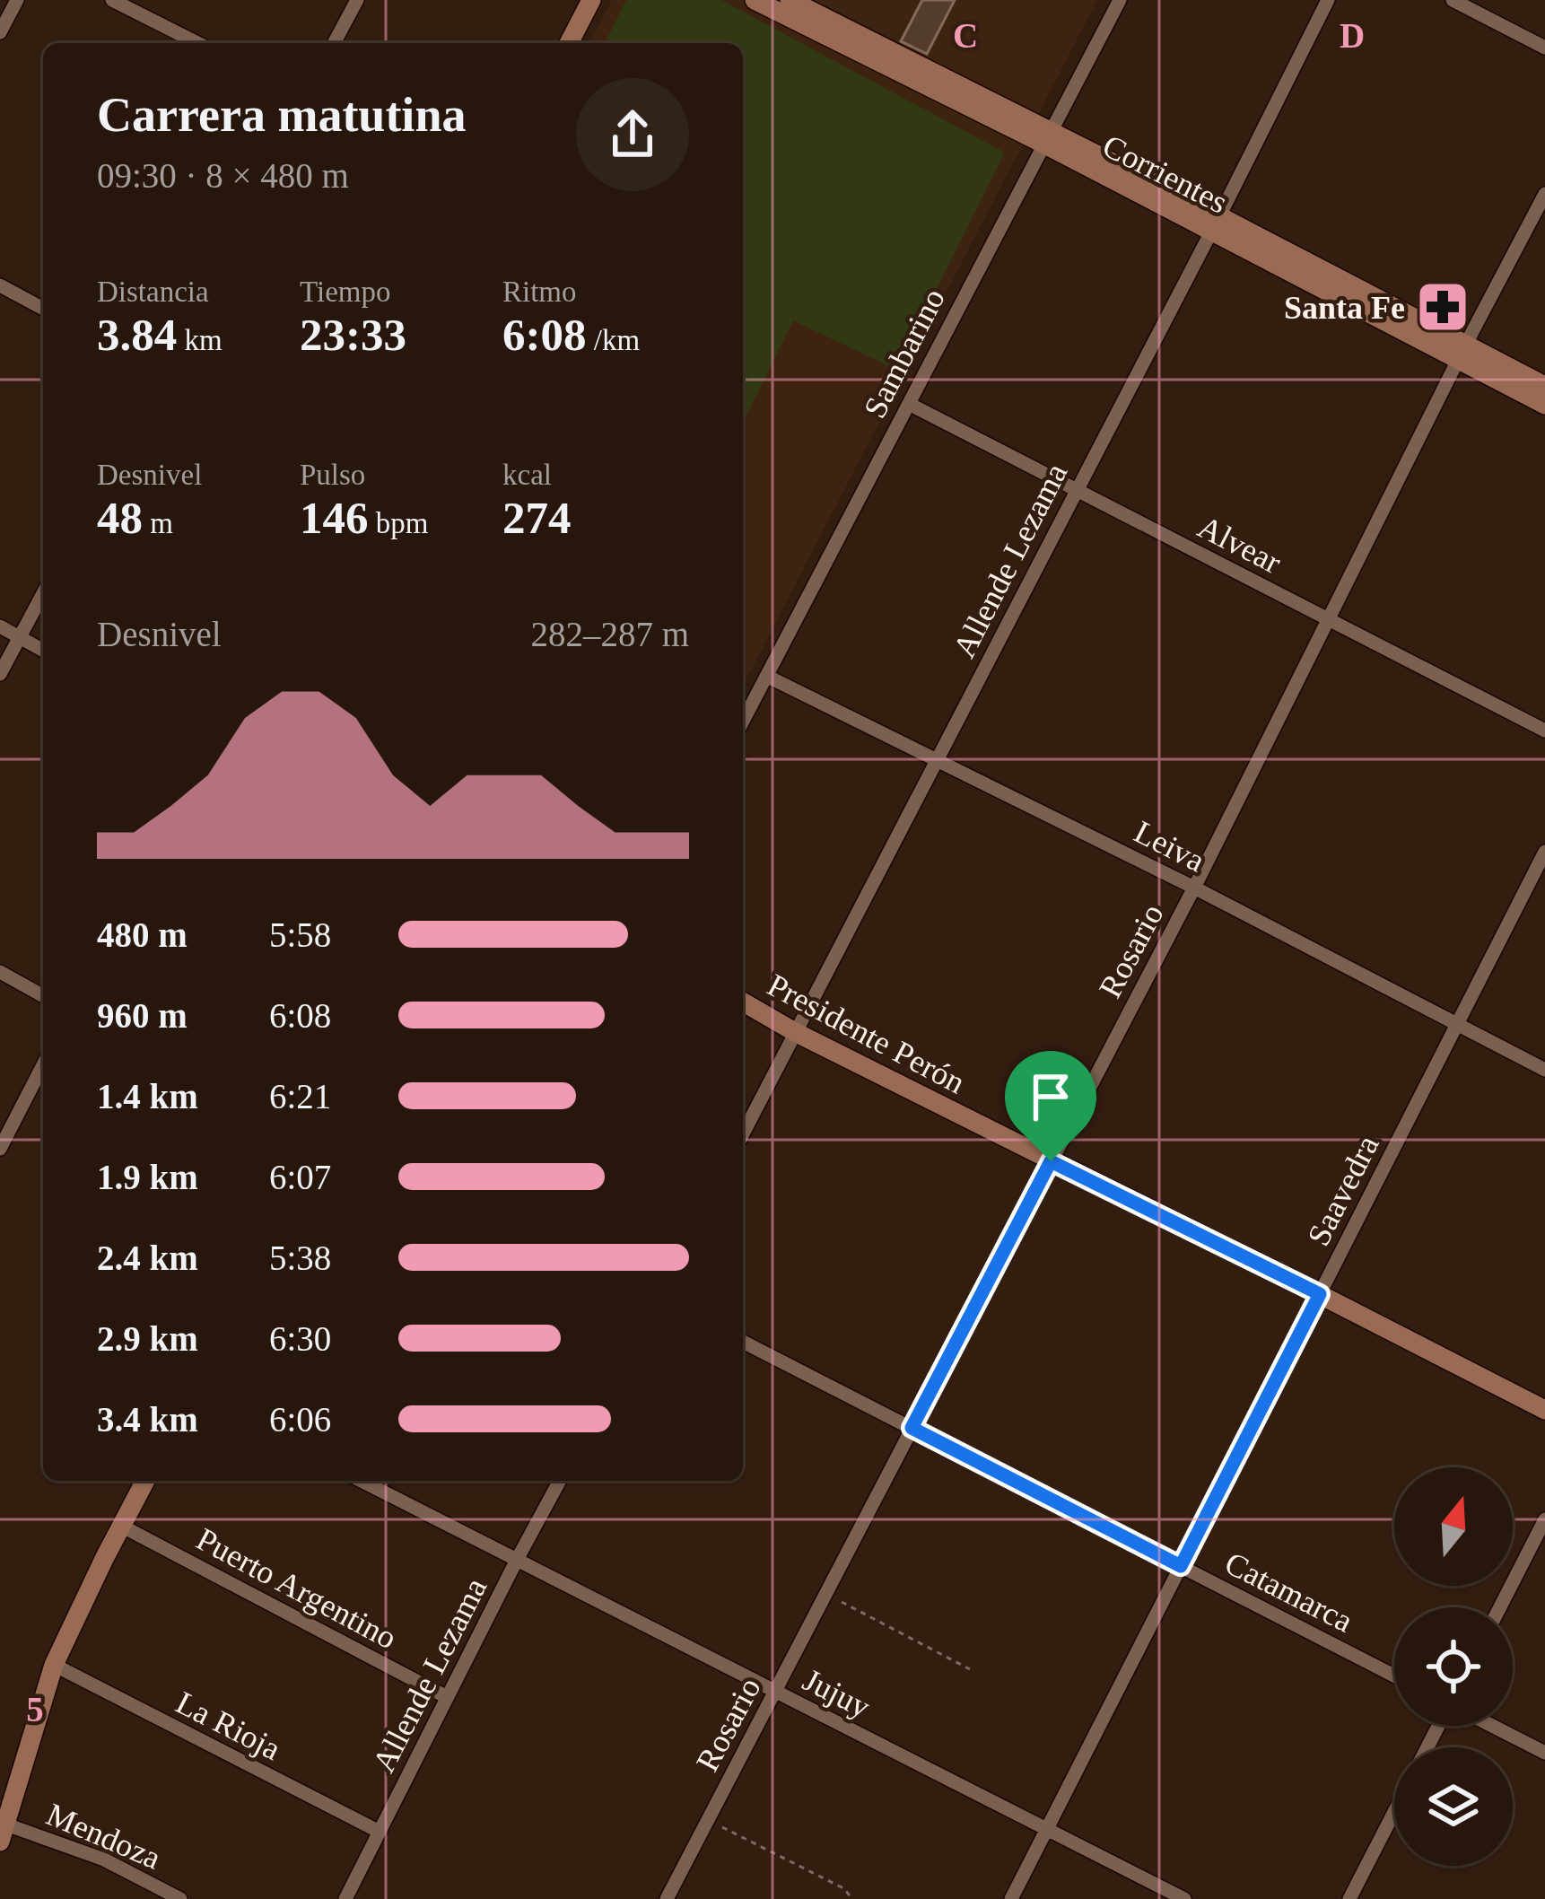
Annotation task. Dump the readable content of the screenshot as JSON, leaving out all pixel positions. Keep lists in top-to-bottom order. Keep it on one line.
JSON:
{"streets":{"street":["Corrientes","Sambarino","Alvear","Allende Lezama","Leiva","Rosario","Presidente Perón","Saavedra","Puerto Argentino","Catamarca","Jujuy","La Rioja","Mendoza"]},"crossings":[["Corrientes","Sambarino"],["Corrientes","Allende Lezama"],["Corrientes","Rosario"],["Sambarino","Alvear"],["Sambarino","Leiva"],["Alvear","Allende Lezama"],["Alvear","Rosario"],["Allende Lezama","Leiva"],["Allende Lezama","Presidente Perón"],["Allende Lezama","Puerto Argentino"],["Allende Lezama","Jujuy"],["Allende Lezama","La Rioja"],["Leiva","Rosario"],["Leiva","Saavedra"],["Rosario","Presidente Perón"],["Rosario","Catamarca"],["Rosario","Jujuy"],["Presidente Perón","Saavedra"],["Saavedra","Catamarca"],["Saavedra","Jujuy"]],"places":{"pharmacy":["Santa Fe"]},"north":"top","page":{"heading":["Carrera matutina","09:30 · 8 × 480 m"],"stats":[["Distancia","3.84 km"],["Tiempo","23:33"],["Ritmo","6:08 /km"],["Desnivel","48 m"],["Pulso","146 bpm"],["kcal","274"]],"chart":["Desnivel","282–287 m"],"list":[{"name":"480 m","note":"5:58"},{"name":"960 m","note":"6:08"},{"name":"1.4 km","note":"6:21"},{"name":"1.9 km","note":"6:07"},{"name":"2.4 km","note":"5:38"},{"name":"2.9 km","note":"6:30"},{"name":"3.4 km","note":"6:06"}]},"grid":{"columns":["C","D"],"rows":["5"]}}
